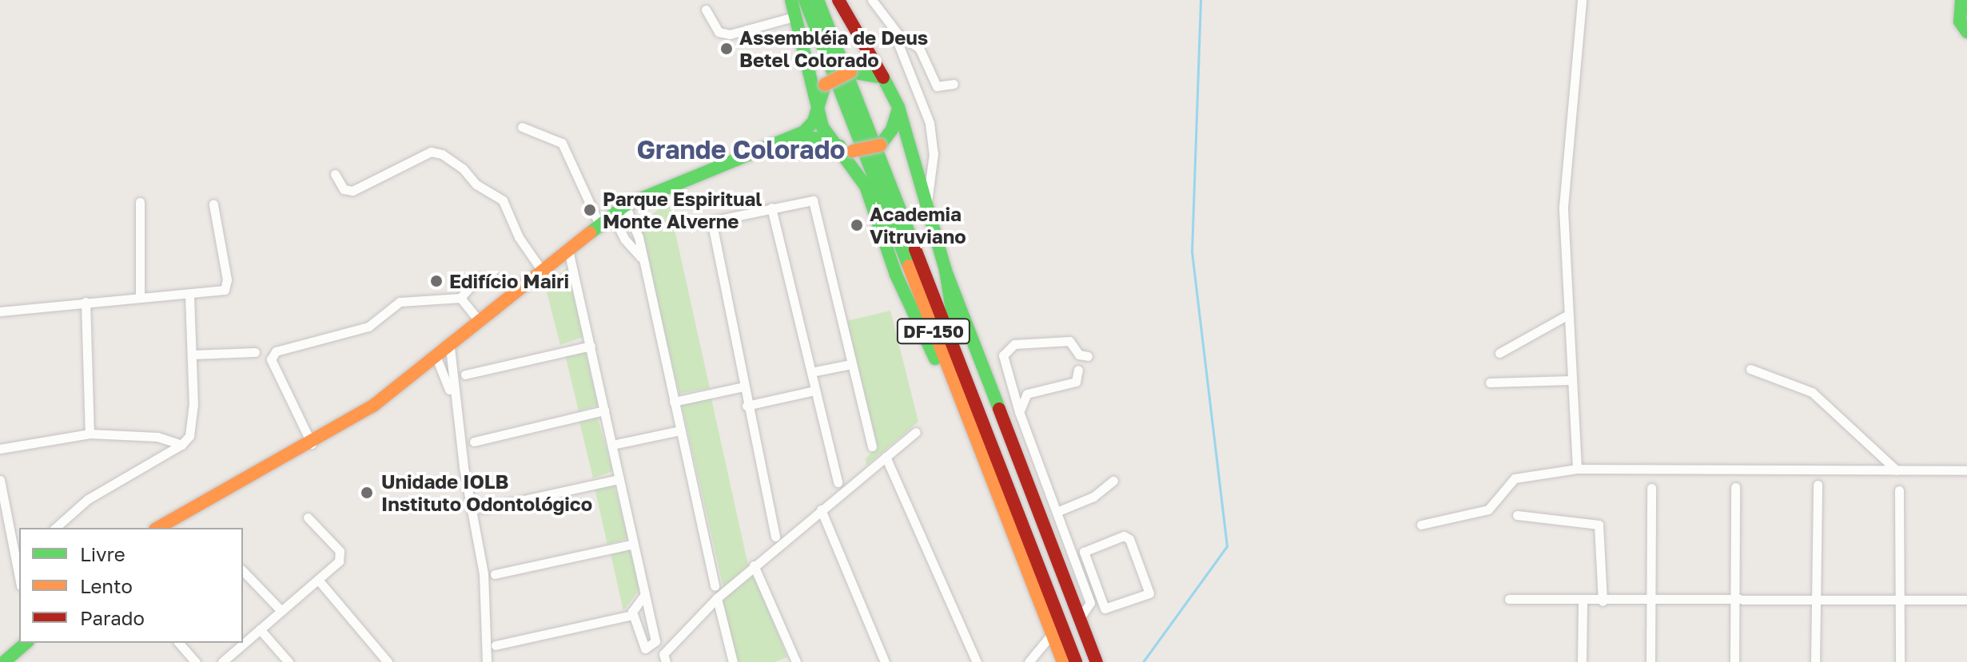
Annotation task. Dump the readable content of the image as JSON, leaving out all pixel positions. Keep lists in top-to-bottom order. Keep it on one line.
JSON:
{"streets":{"main road":["DF-150"]},"districts":["Grande Colorado"],"places":["Assembléia de Deus Betel Colorado","Parque Espiritual Monte Alverne","Academia Vitruviano","Edifício Mairi","Unidade IOLB Instituto Odontológico"],"legend":["Livre","Lento","Parado"]}
